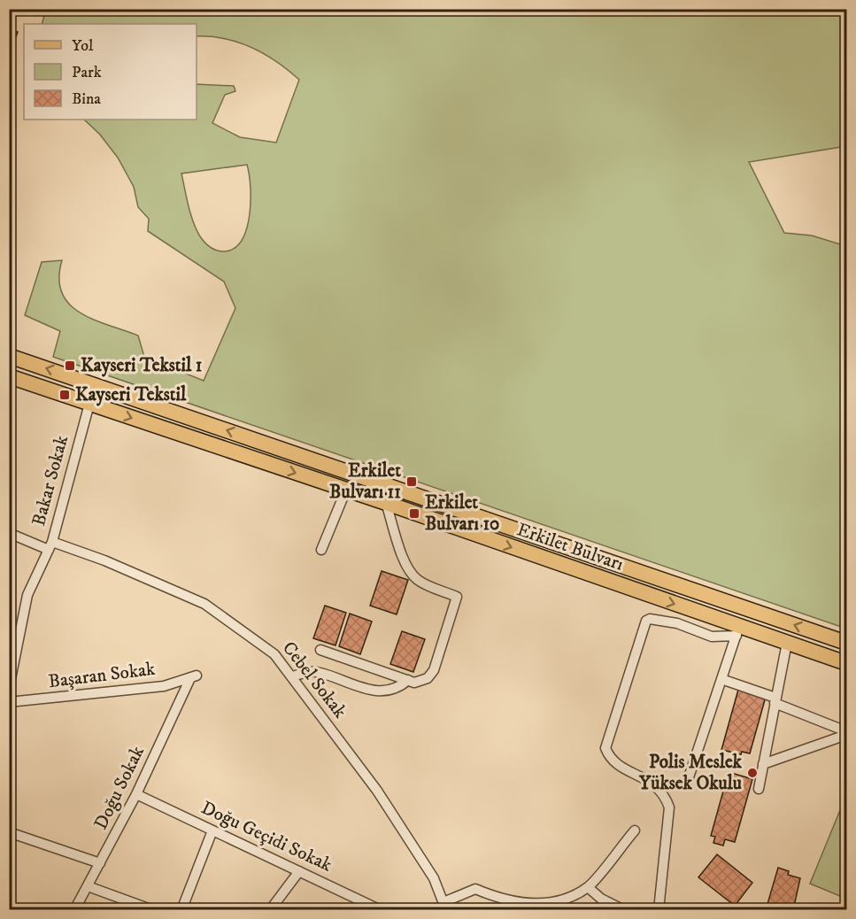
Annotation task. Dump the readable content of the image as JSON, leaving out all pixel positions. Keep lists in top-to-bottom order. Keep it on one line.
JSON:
{"streets":{"main road":["Erkilet Bulvarı"],"street":["Bakar Sokak","Başaran Sokak","Cebel Sokak","Doğu Sokak","Doğu Geçidi Sokak"]},"crossings":[["Bakar Sokak","Erkilet Bulvarı"],["Bakar Sokak","Cebel Sokak"],["Başaran Sokak","Doğu Sokak"],["Doğu Sokak","Doğu Geçidi Sokak"]],"places":{"transit":["Kayseri Tekstil 1","Kayseri Tekstil","Erkilet Bulvarı 11","Erkilet Bulvarı 10"],"other":["Polis Meslek Yüksek Okulu"]},"legend":["Yol","Park","Bina"]}
